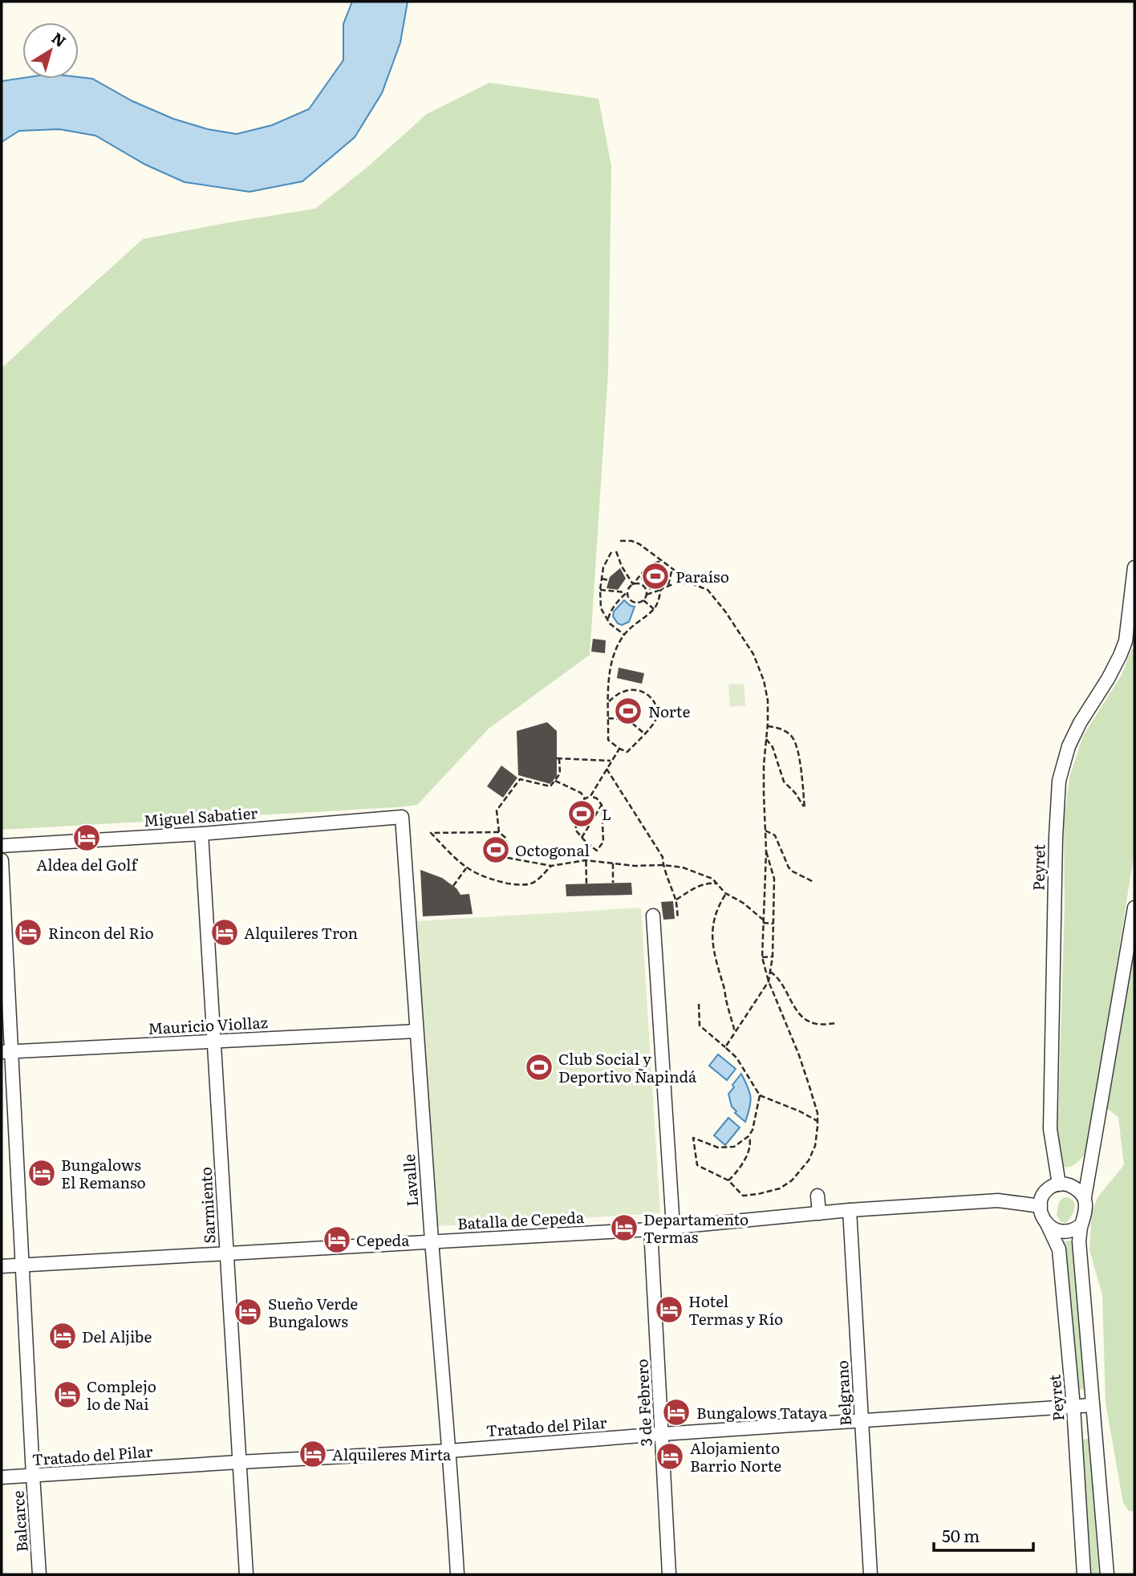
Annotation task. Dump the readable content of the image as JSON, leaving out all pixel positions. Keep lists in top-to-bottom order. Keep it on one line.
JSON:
{"streets":{"street":["Miguel Sabatier","Peyret","Mauricio Viollaz","Lavalle","Sarmiento","Batalla de Cepeda","Belgrano","3 de Febrero","Tratado del Pilar","Balcarce"]},"crossings":[["Miguel Sabatier","Lavalle"],["Miguel Sabatier","Sarmiento"],["Peyret","Batalla de Cepeda"],["Peyret","Tratado del Pilar"],["Mauricio Viollaz","Lavalle"],["Mauricio Viollaz","Sarmiento"],["Mauricio Viollaz","Balcarce"],["Lavalle","Batalla de Cepeda"],["Lavalle","Tratado del Pilar"],["Sarmiento","Batalla de Cepeda"],["Sarmiento","Tratado del Pilar"],["Batalla de Cepeda","Belgrano"],["Batalla de Cepeda","3 de Febrero"],["Batalla de Cepeda","Balcarce"],["Belgrano","Tratado del Pilar"],["3 de Febrero","Tratado del Pilar"],["Tratado del Pilar","Balcarce"]],"places":{"sports":["Paraíso","Norte","L","Octogonal","Club Social y Deportivo Ñapindá"],"hotel":["Aldea del Golf","Rincon del Rio","Alquileres Tron","Bungalows El Remanso","Departamento Termas","Cepeda","Hotel Termas y Río","Sueño Verde Bungalows","Del Aljibe","Complejo lo de Nai","Bungalows Tataya","Alquileres Mirta","Alojamiento Barrio Norte"]},"scale_bar":"50 m","north":"top right"}
